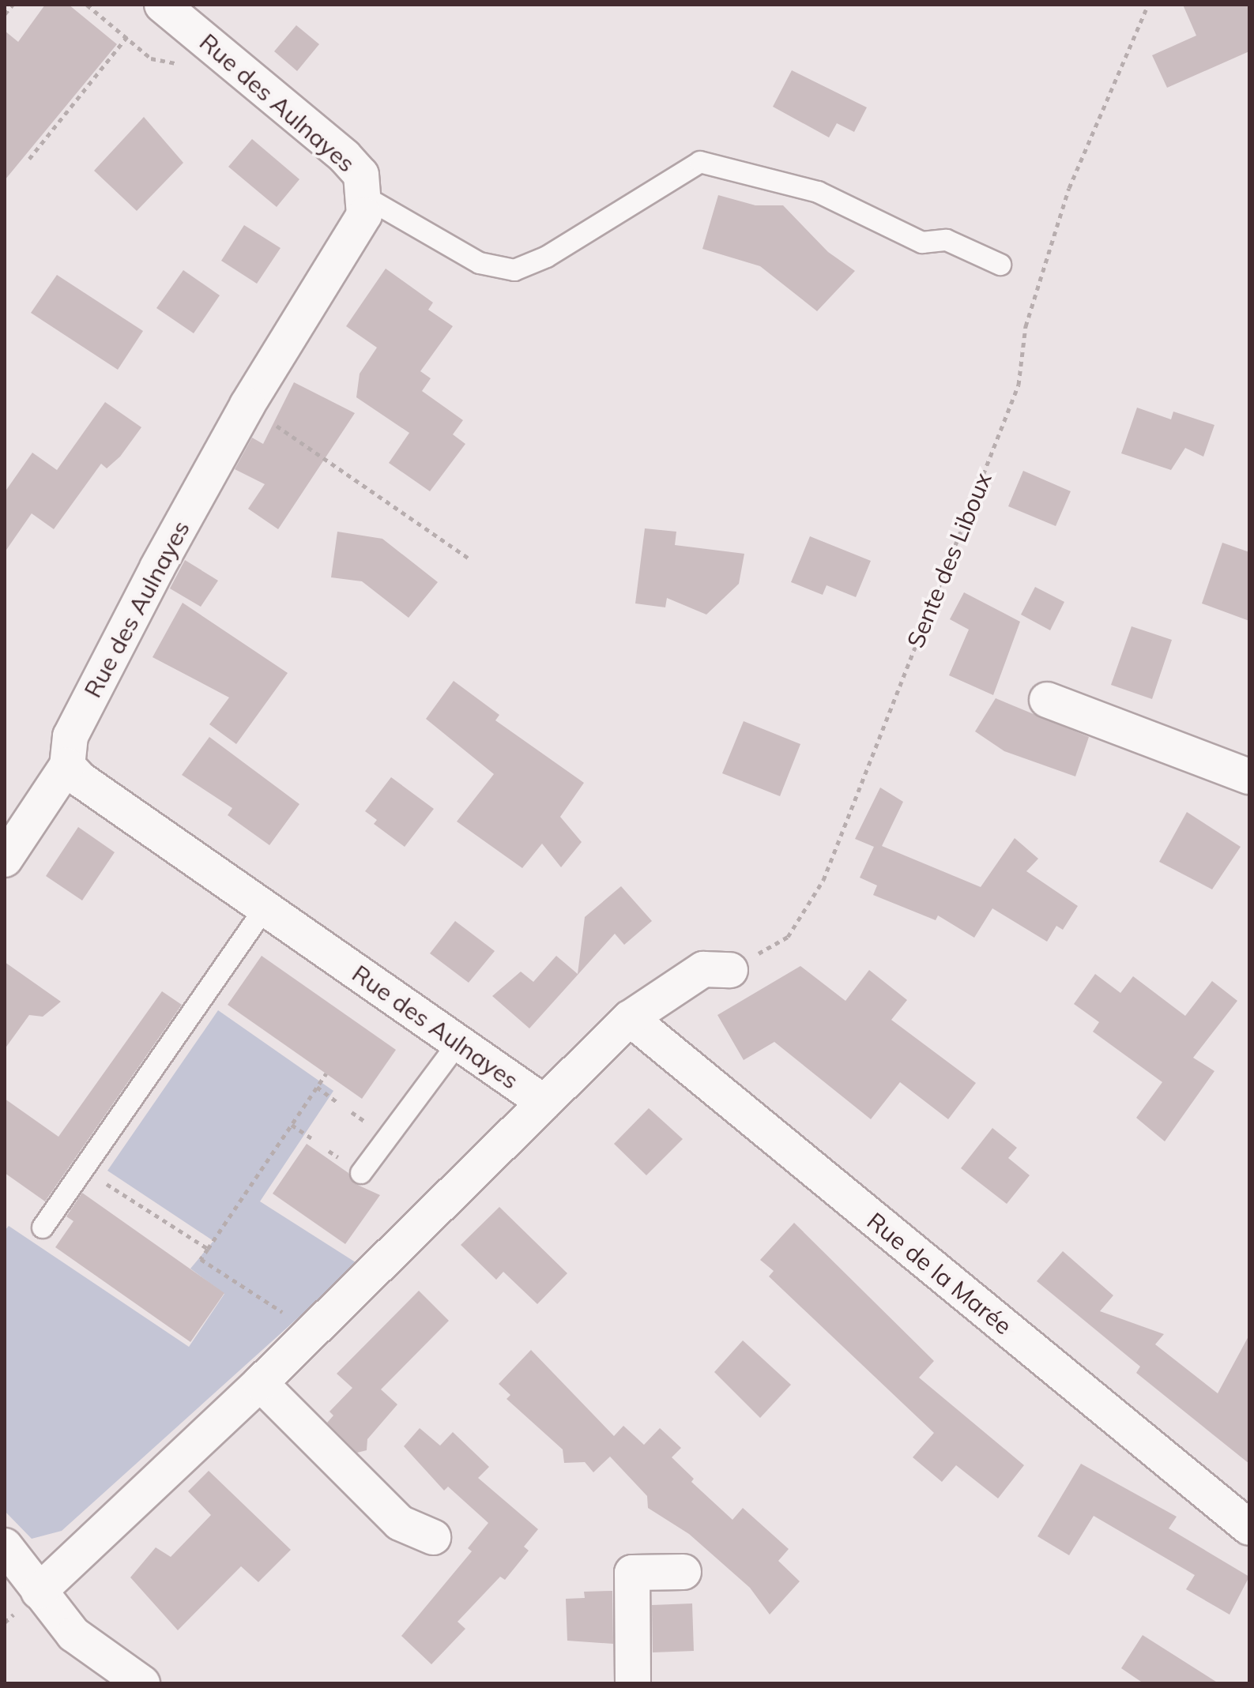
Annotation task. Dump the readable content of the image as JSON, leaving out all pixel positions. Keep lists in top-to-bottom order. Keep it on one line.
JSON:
{"streets":{"street":["Rue des Aulnayes","Rue de la Marée"],"path":["Sente des Liboux"]}}
